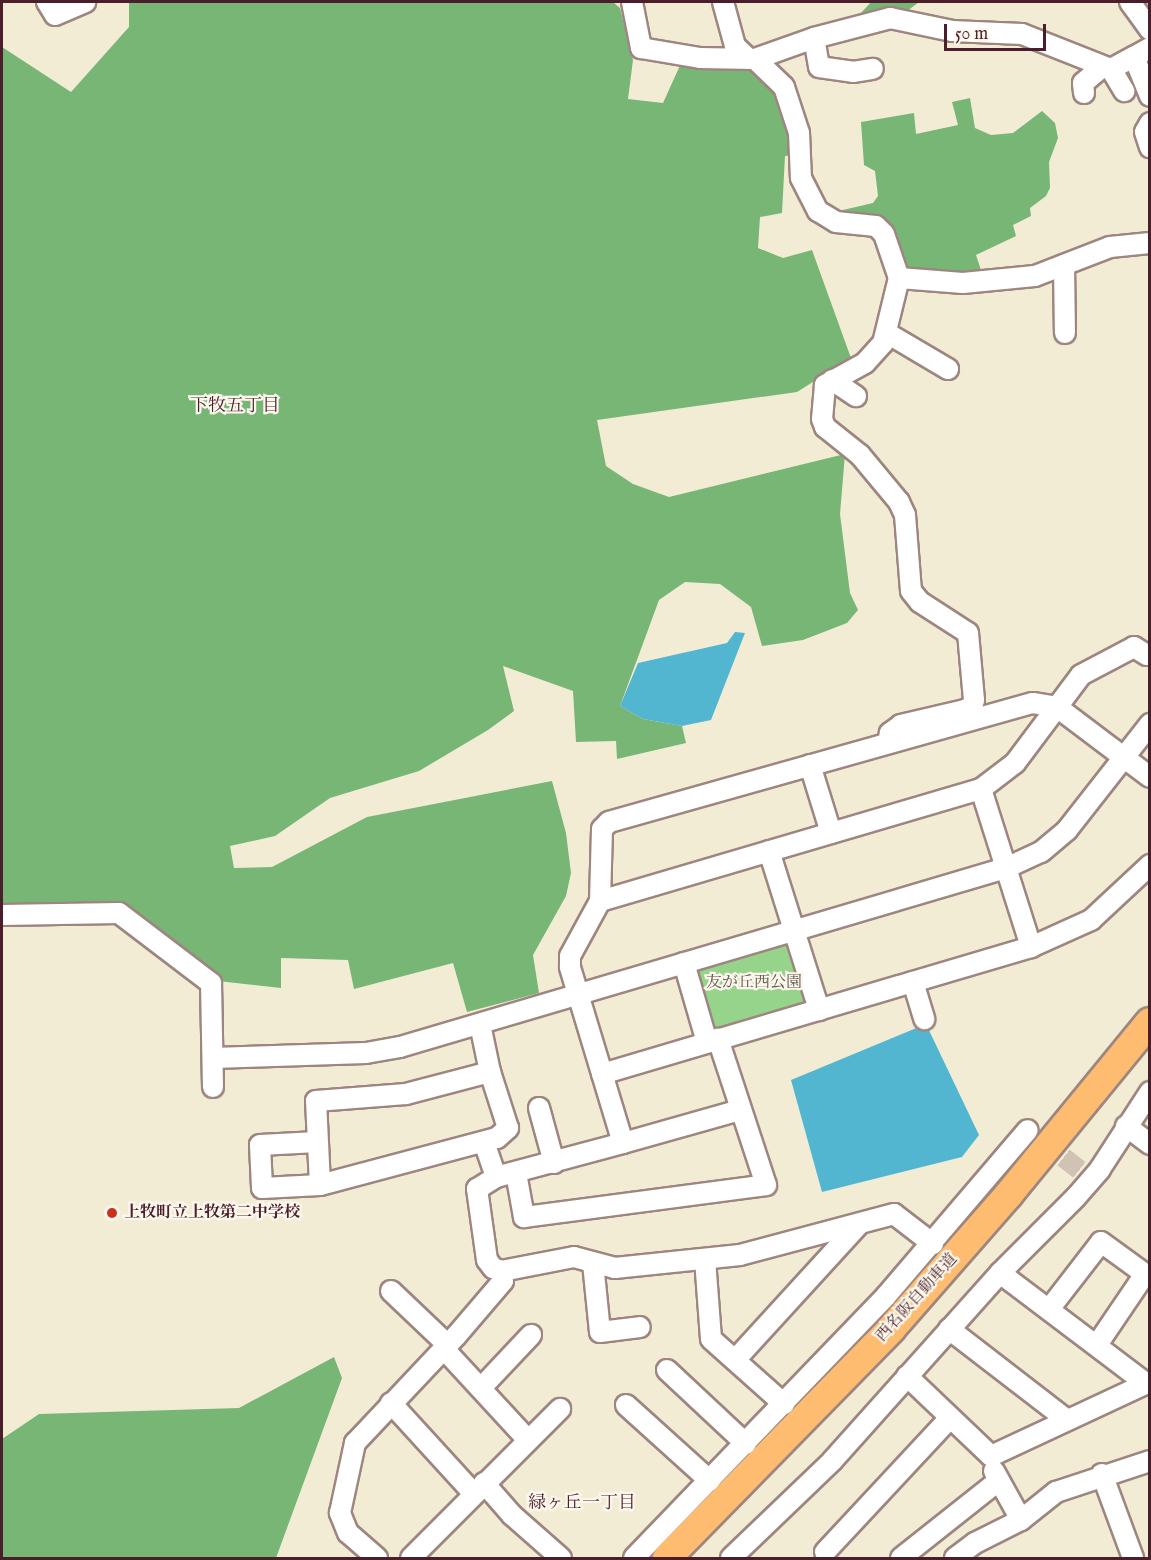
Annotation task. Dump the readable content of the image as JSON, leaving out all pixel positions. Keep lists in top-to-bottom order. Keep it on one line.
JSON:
{"streets":{"highway":["西名阪自動車道"]},"districts":["下牧五丁目","緑ヶ丘一丁目"],"parks":["友が丘西公園"],"places":["上牧町立上牧第二中学校"],"scale_bar":"50 m"}
